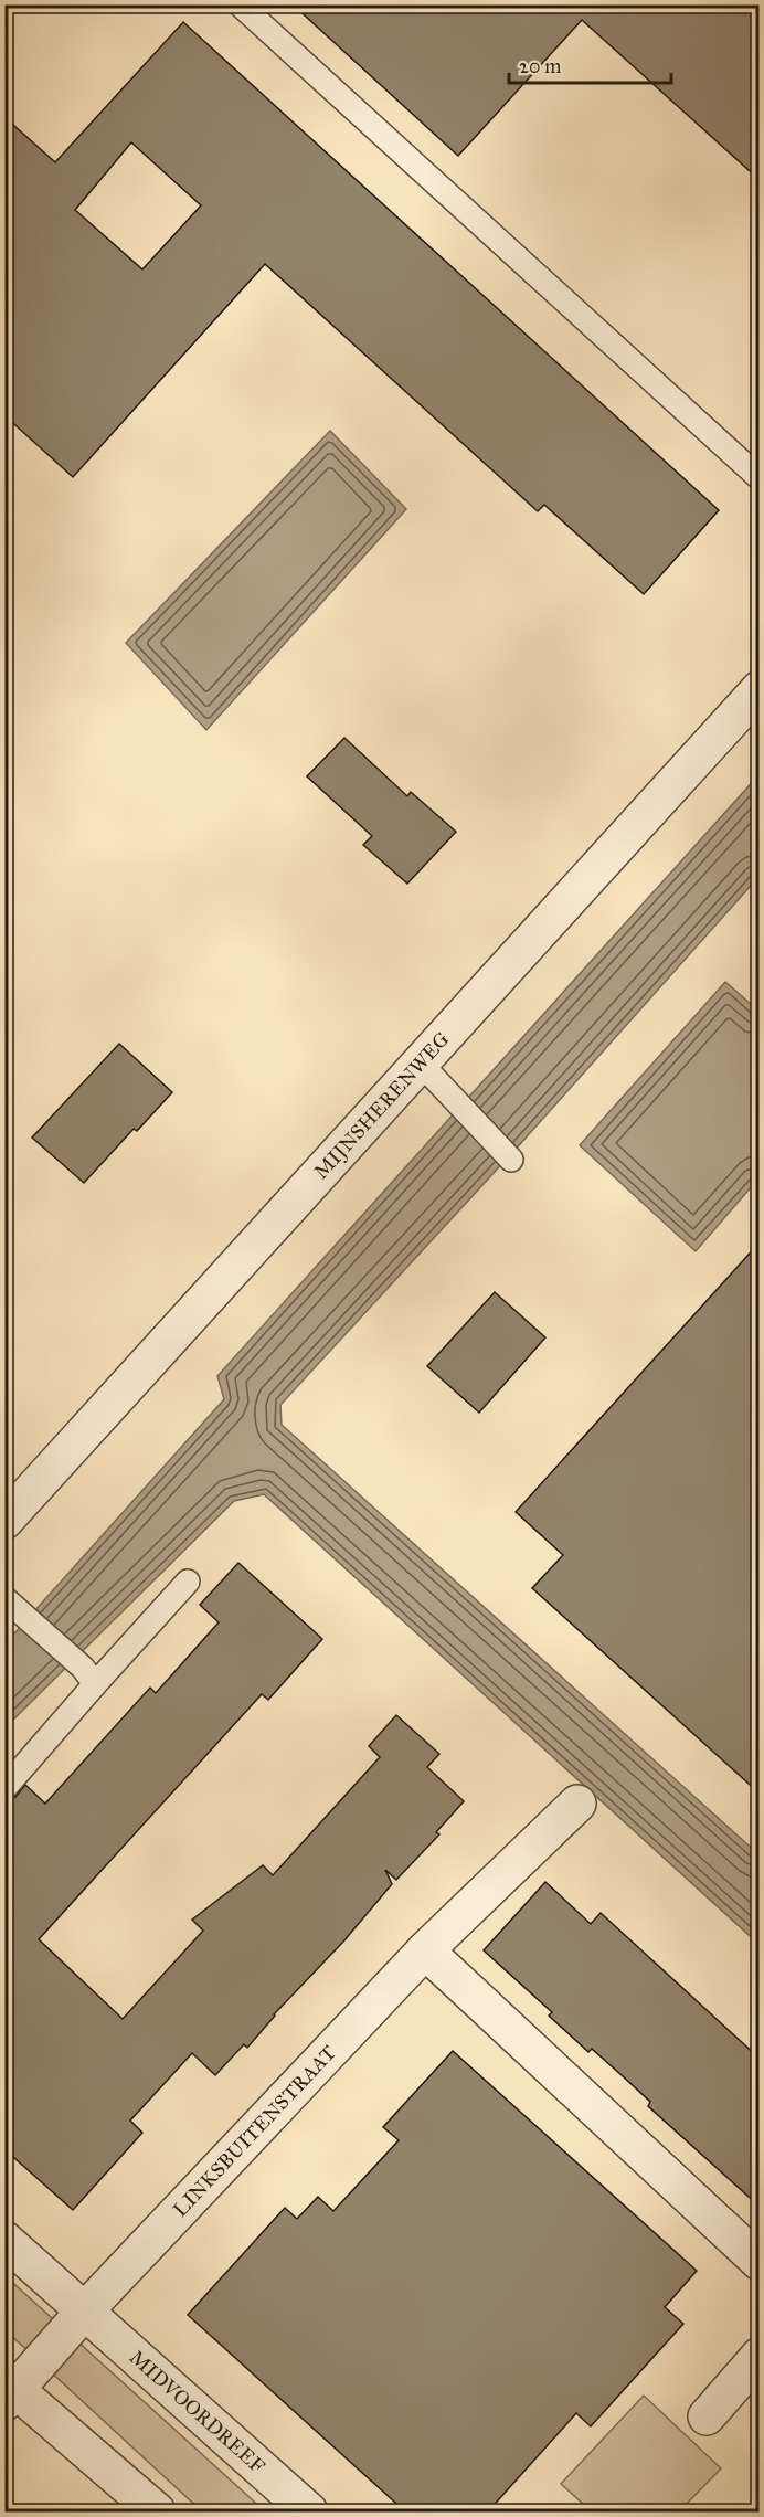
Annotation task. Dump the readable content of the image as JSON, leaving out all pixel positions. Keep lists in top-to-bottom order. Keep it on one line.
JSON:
{"streets":{"street":["MIJNSHERENWEG","LINKSBUITENSTRAAT","MIDVOORDREEF"]},"crossings":[["LINKSBUITENSTRAAT","MIDVOORDREEF"]],"scale_bar":"20 m"}
